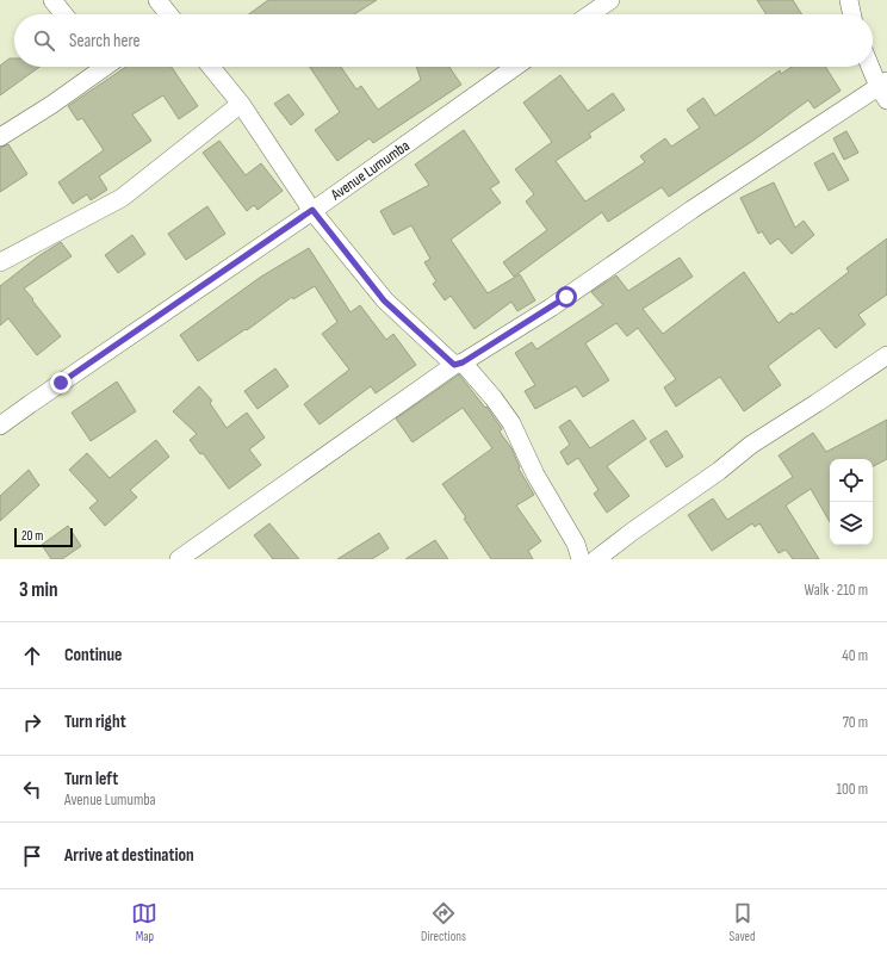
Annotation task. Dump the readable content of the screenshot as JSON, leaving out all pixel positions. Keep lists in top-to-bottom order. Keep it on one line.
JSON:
{"streets":{"street":["Avenue Lumumba"]},"scale_bar":"20 m","page":{"search":"Search here","scale":"20 m","heading":["3 min","Walk · 210 m"],"list":[["Continue","40 m"],["Turn right","70 m"],["Turn left","Avenue Lumumba","100 m"],"Arrive at destination"],"nav":["Map","Directions","Saved"]}}
